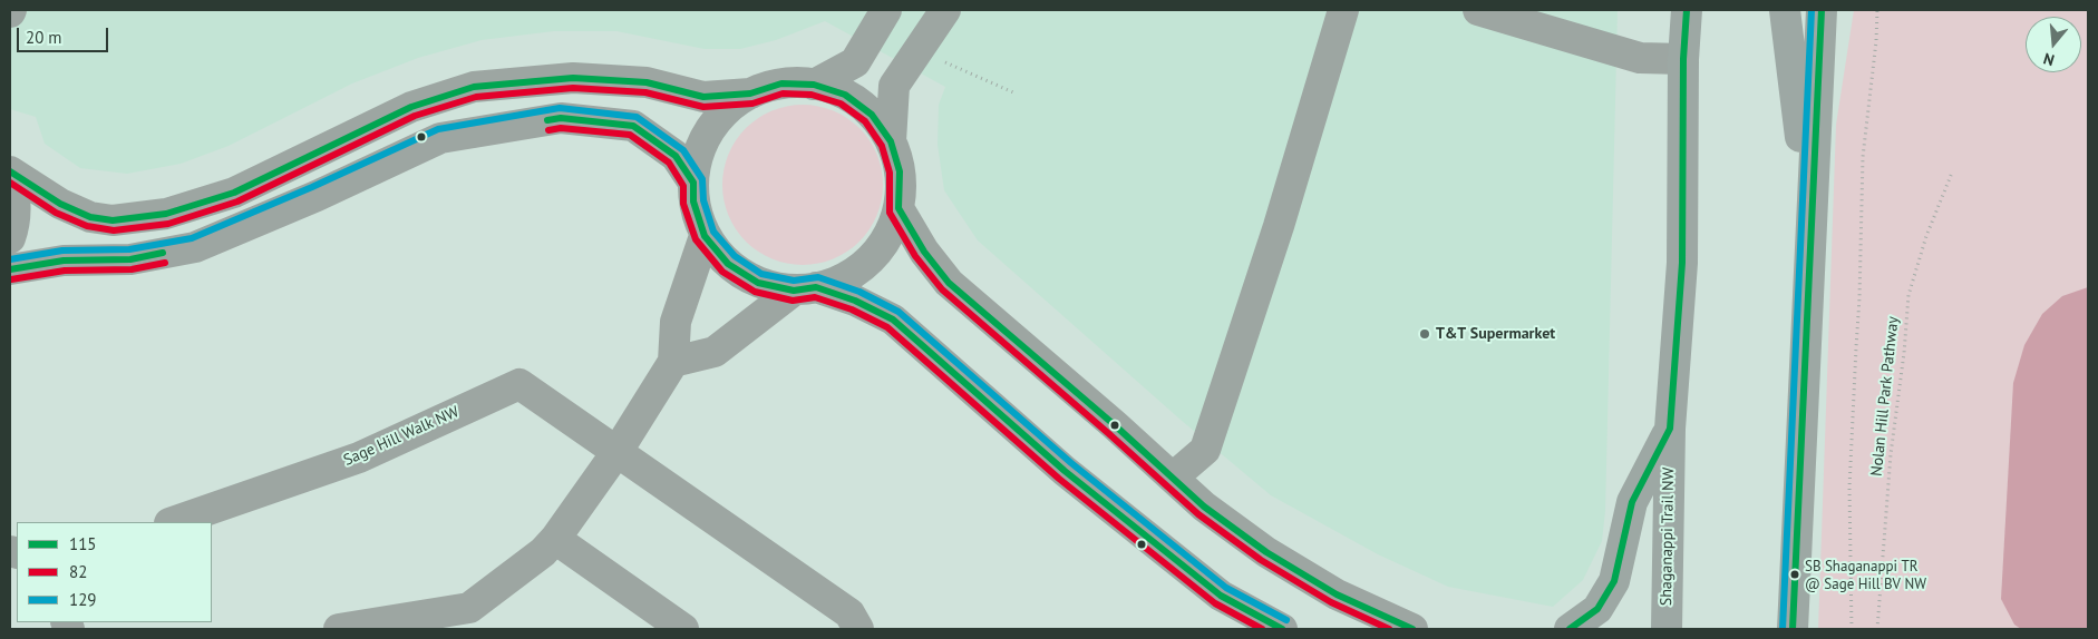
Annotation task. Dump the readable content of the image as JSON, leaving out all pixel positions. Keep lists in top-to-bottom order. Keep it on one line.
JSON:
{"streets":{"main road":["Shaganappi Trail NW"],"street":["Sage Hill Walk NW"],"path":["Nolan Hill Park Pathway"]},"places":["T&T Supermarket","SB Shaganappi TR @ Sage Hill BV NW"],"lines":["transit line 115","transit line 129","transit line 82"],"legend":["115","82","129"],"scale_bar":"20 m","north":"bottom"}
